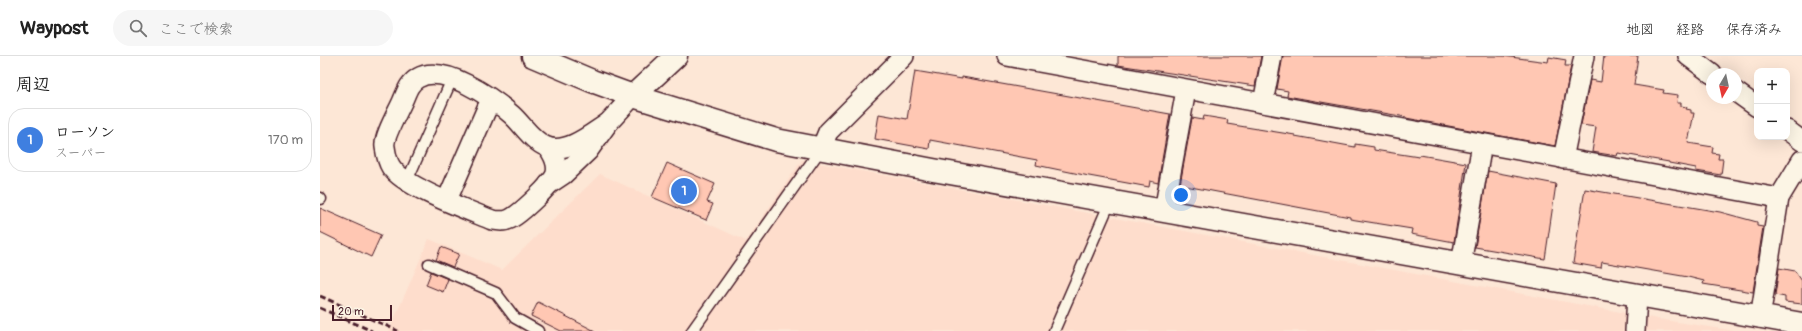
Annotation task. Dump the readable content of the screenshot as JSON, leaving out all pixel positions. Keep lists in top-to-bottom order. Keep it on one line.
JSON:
{"scale_bar":"20 m","north":"bottom","page":{"header":"Waypost","search":"ここで検索","nav":["地図","経路","保存済み"],"heading":"周辺","map_buttons":["+","−"],"list":[{"mark":"1","name":"ローソン","note":"スーパー","value":"170 m"}],"pins":"1","scale":"20 m"}}
